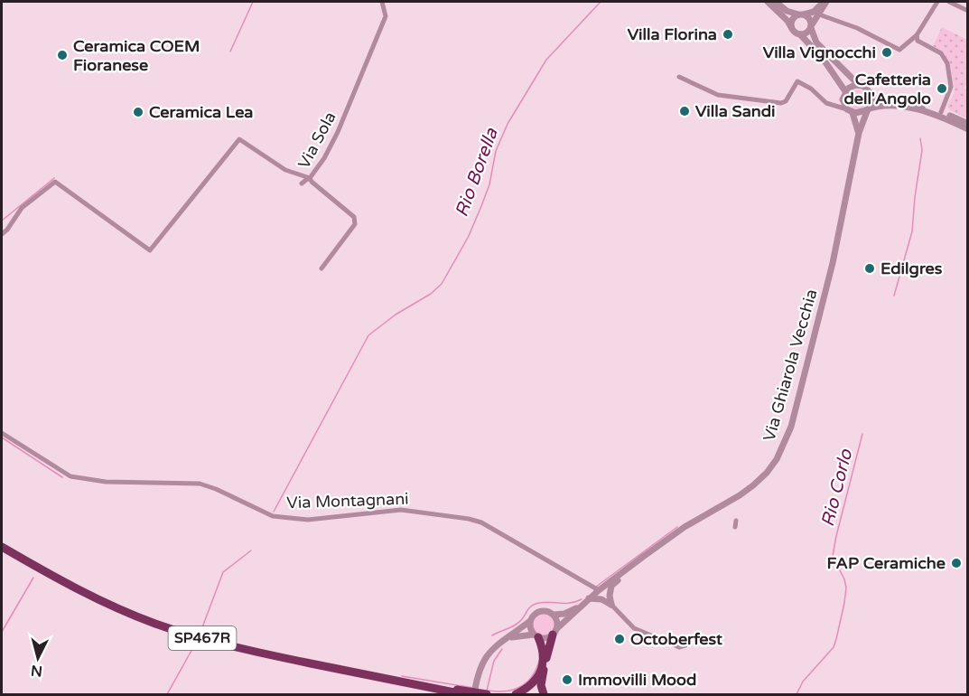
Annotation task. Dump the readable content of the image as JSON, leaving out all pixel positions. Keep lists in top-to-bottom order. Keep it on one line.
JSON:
{"streets":{"highway":["SP467R"],"street":["Via Sola","Via Ghiarola Vecchia","Via Montagnani"]},"crossings":[["Via Ghiarola Vecchia","Via Montagnani"]],"water":["Rio Borella","Rio Corlo"],"places":["Villa Florina","Villa Vignocchi","Ceramica COEM Fioranese","Cafetteria dell'Angolo","Villa Sandi","Ceramica Lea","Edilgres","FAP Ceramiche","Octoberfest","Immovilli Mood"],"north":"bottom"}
